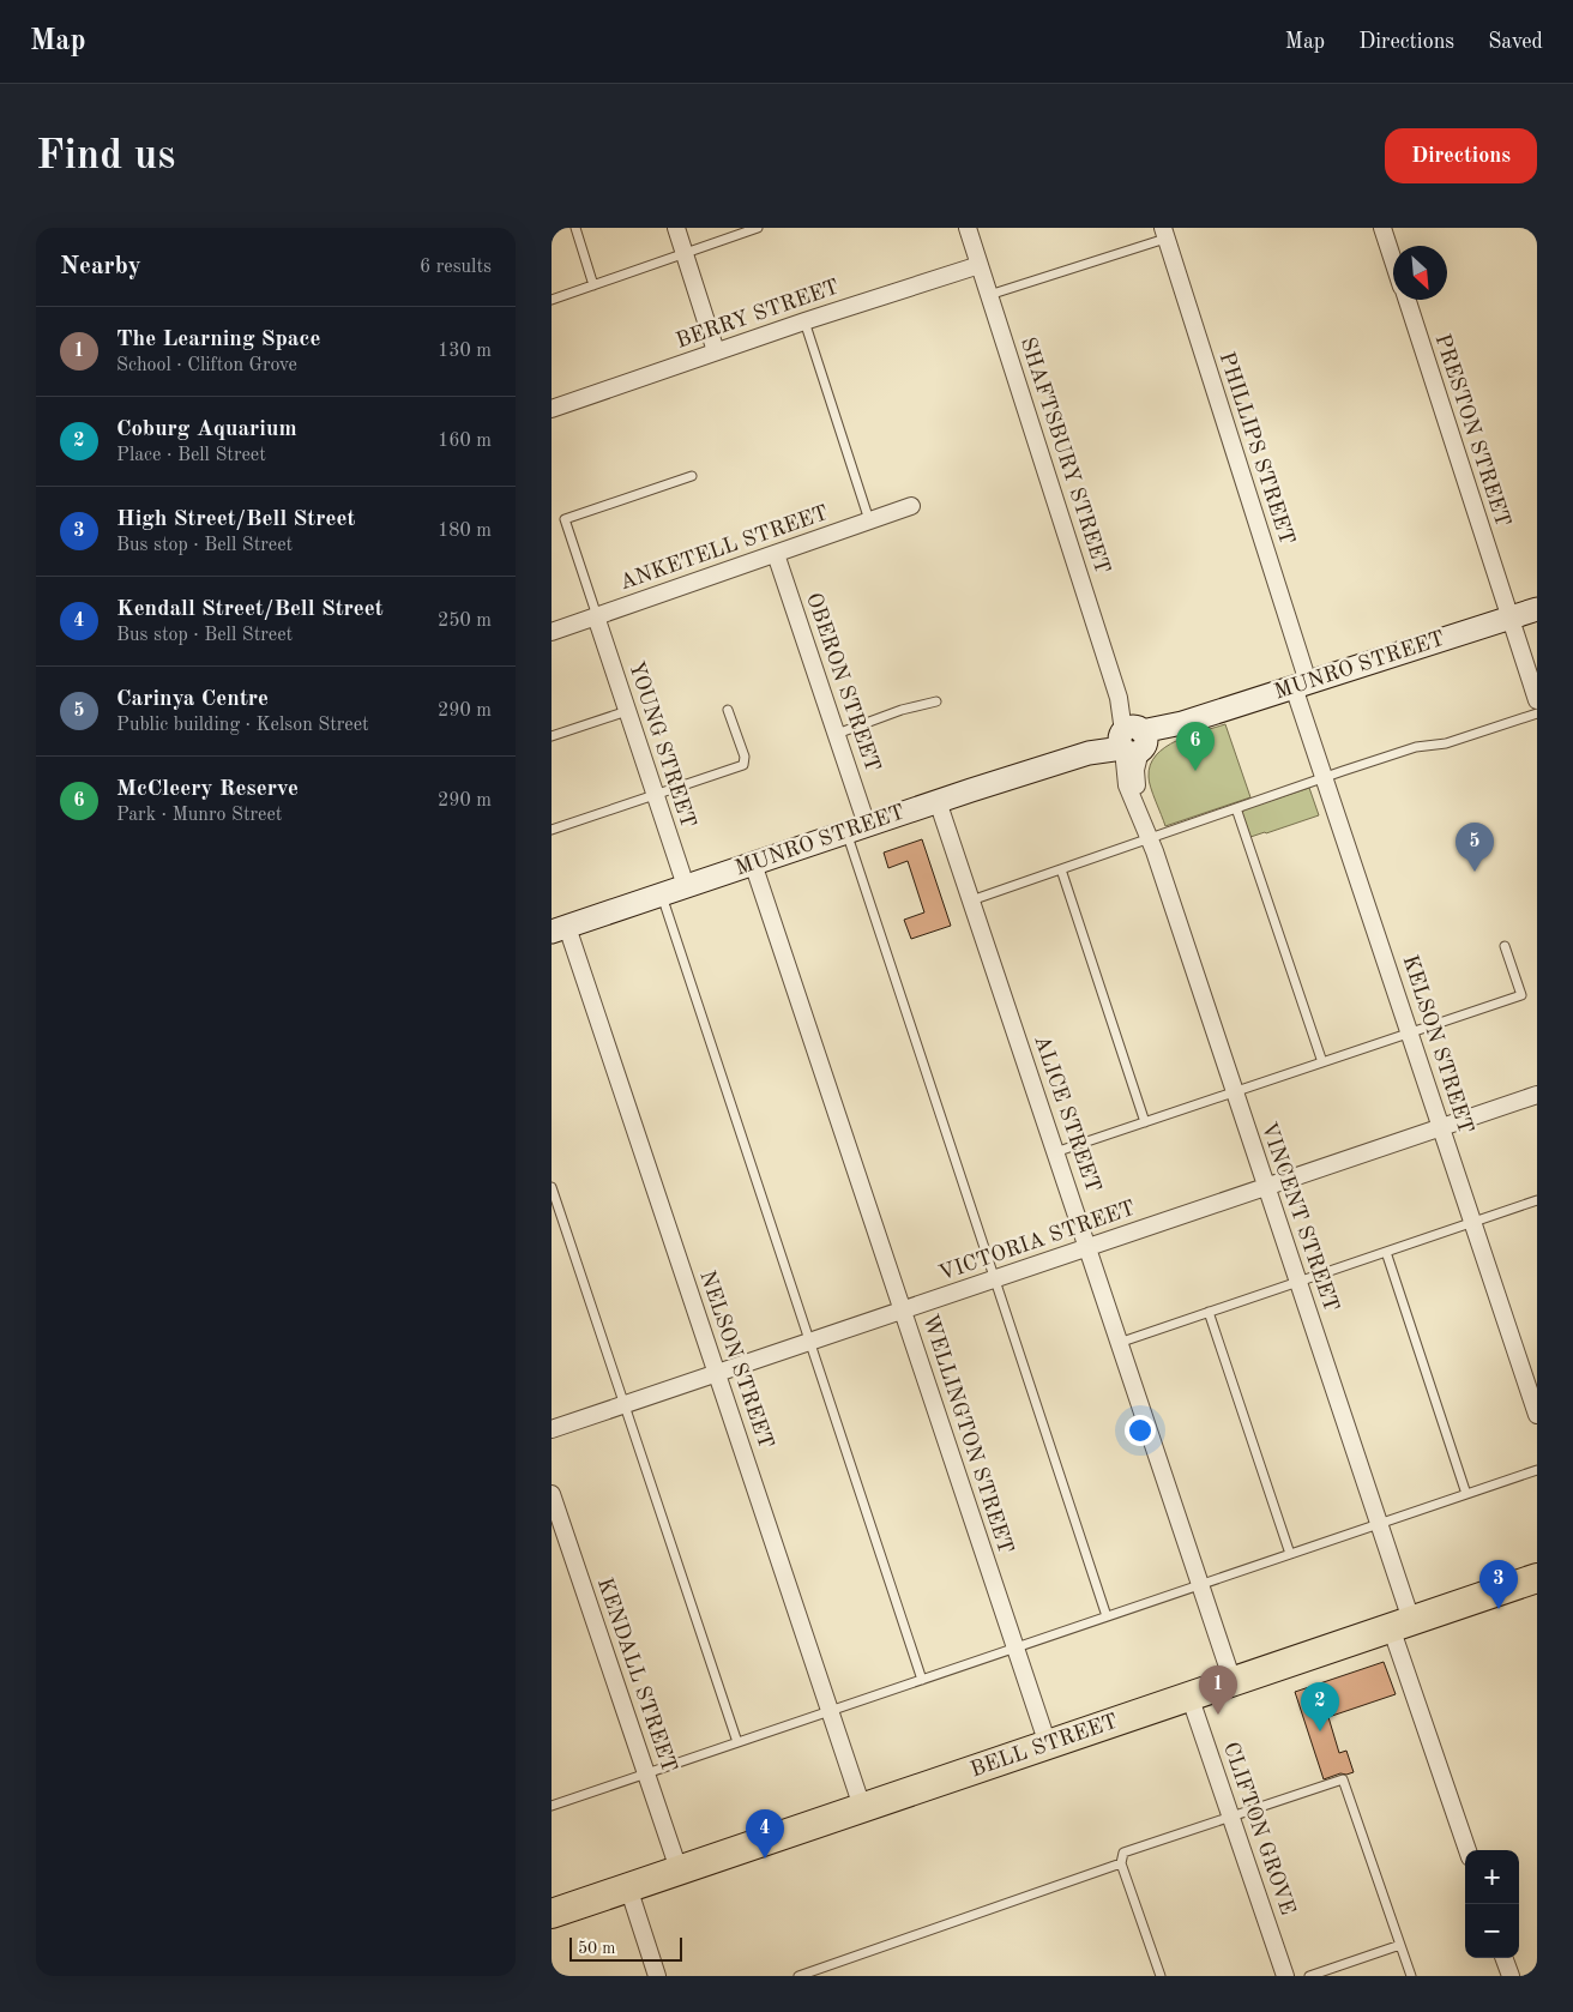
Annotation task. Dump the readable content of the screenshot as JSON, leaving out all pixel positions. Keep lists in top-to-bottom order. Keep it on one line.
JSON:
{"streets":{"highway":["BELL STREET"],"street":["BERRY STREET","PRESTON STREET","PHILLIPS STREET","SHAFTSBURY STREET","ANKETELL STREET","MUNRO STREET","OBERON STREET","YOUNG STREET","KELSON STREET","ALICE STREET","VINCENT STREET","VICTORIA STREET","NELSON STREET","WELLINGTON STREET","KENDALL STREET","CLIFTON GROVE"]},"crossings":[["BERRY STREET","SHAFTSBURY STREET"],["PRESTON STREET","MUNRO STREET"],["PHILLIPS STREET","MUNRO STREET"],["PHILLIPS STREET","KELSON STREET"],["SHAFTSBURY STREET","MUNRO STREET"],["SHAFTSBURY STREET","VINCENT STREET"],["ANKETELL STREET","OBERON STREET"],["ANKETELL STREET","YOUNG STREET"],["MUNRO STREET","OBERON STREET"],["MUNRO STREET","YOUNG STREET"],["MUNRO STREET","KELSON STREET"],["MUNRO STREET","ALICE STREET"],["MUNRO STREET","VINCENT STREET"],["MUNRO STREET","NELSON STREET"],["MUNRO STREET","WELLINGTON STREET"],["KELSON STREET","VICTORIA STREET"],["ALICE STREET","VICTORIA STREET"],["ALICE STREET","BELL STREET"],["VINCENT STREET","VICTORIA STREET"],["VINCENT STREET","BELL STREET"],["VICTORIA STREET","NELSON STREET"],["VICTORIA STREET","WELLINGTON STREET"],["NELSON STREET","BELL STREET"],["WELLINGTON STREET","BELL STREET"],["KENDALL STREET","BELL STREET"],["BELL STREET","CLIFTON GROVE"]],"scale_bar":"50 m","north":"bottom right","page":{"header":"Map","nav":["Map","Directions","Saved"],"buttons":"Directions","title":"Find us","heading":["Nearby","6 results"],"list":[{"mark":"1","name":"The Learning Space","note":"School · Clifton Grove","value":"130 m"},{"mark":"2","name":"Coburg Aquarium","note":"Place · Bell Street","value":"160 m"},{"mark":"3","name":"High Street/Bell Street","note":"Bus stop · Bell Street","value":"180 m"},{"mark":"4","name":"Kendall Street/Bell Street","note":"Bus stop · Bell Street","value":"250 m"},{"mark":"5","name":"Carinya Centre","note":"Public building · Kelson Street","value":"290 m"},{"mark":"6","name":"McCleery Reserve","note":"Park · Munro Street","value":"290 m"}],"pins":["6","5","3","1","2","4"],"map_buttons":["+","−"],"scale":"50 m"}}
